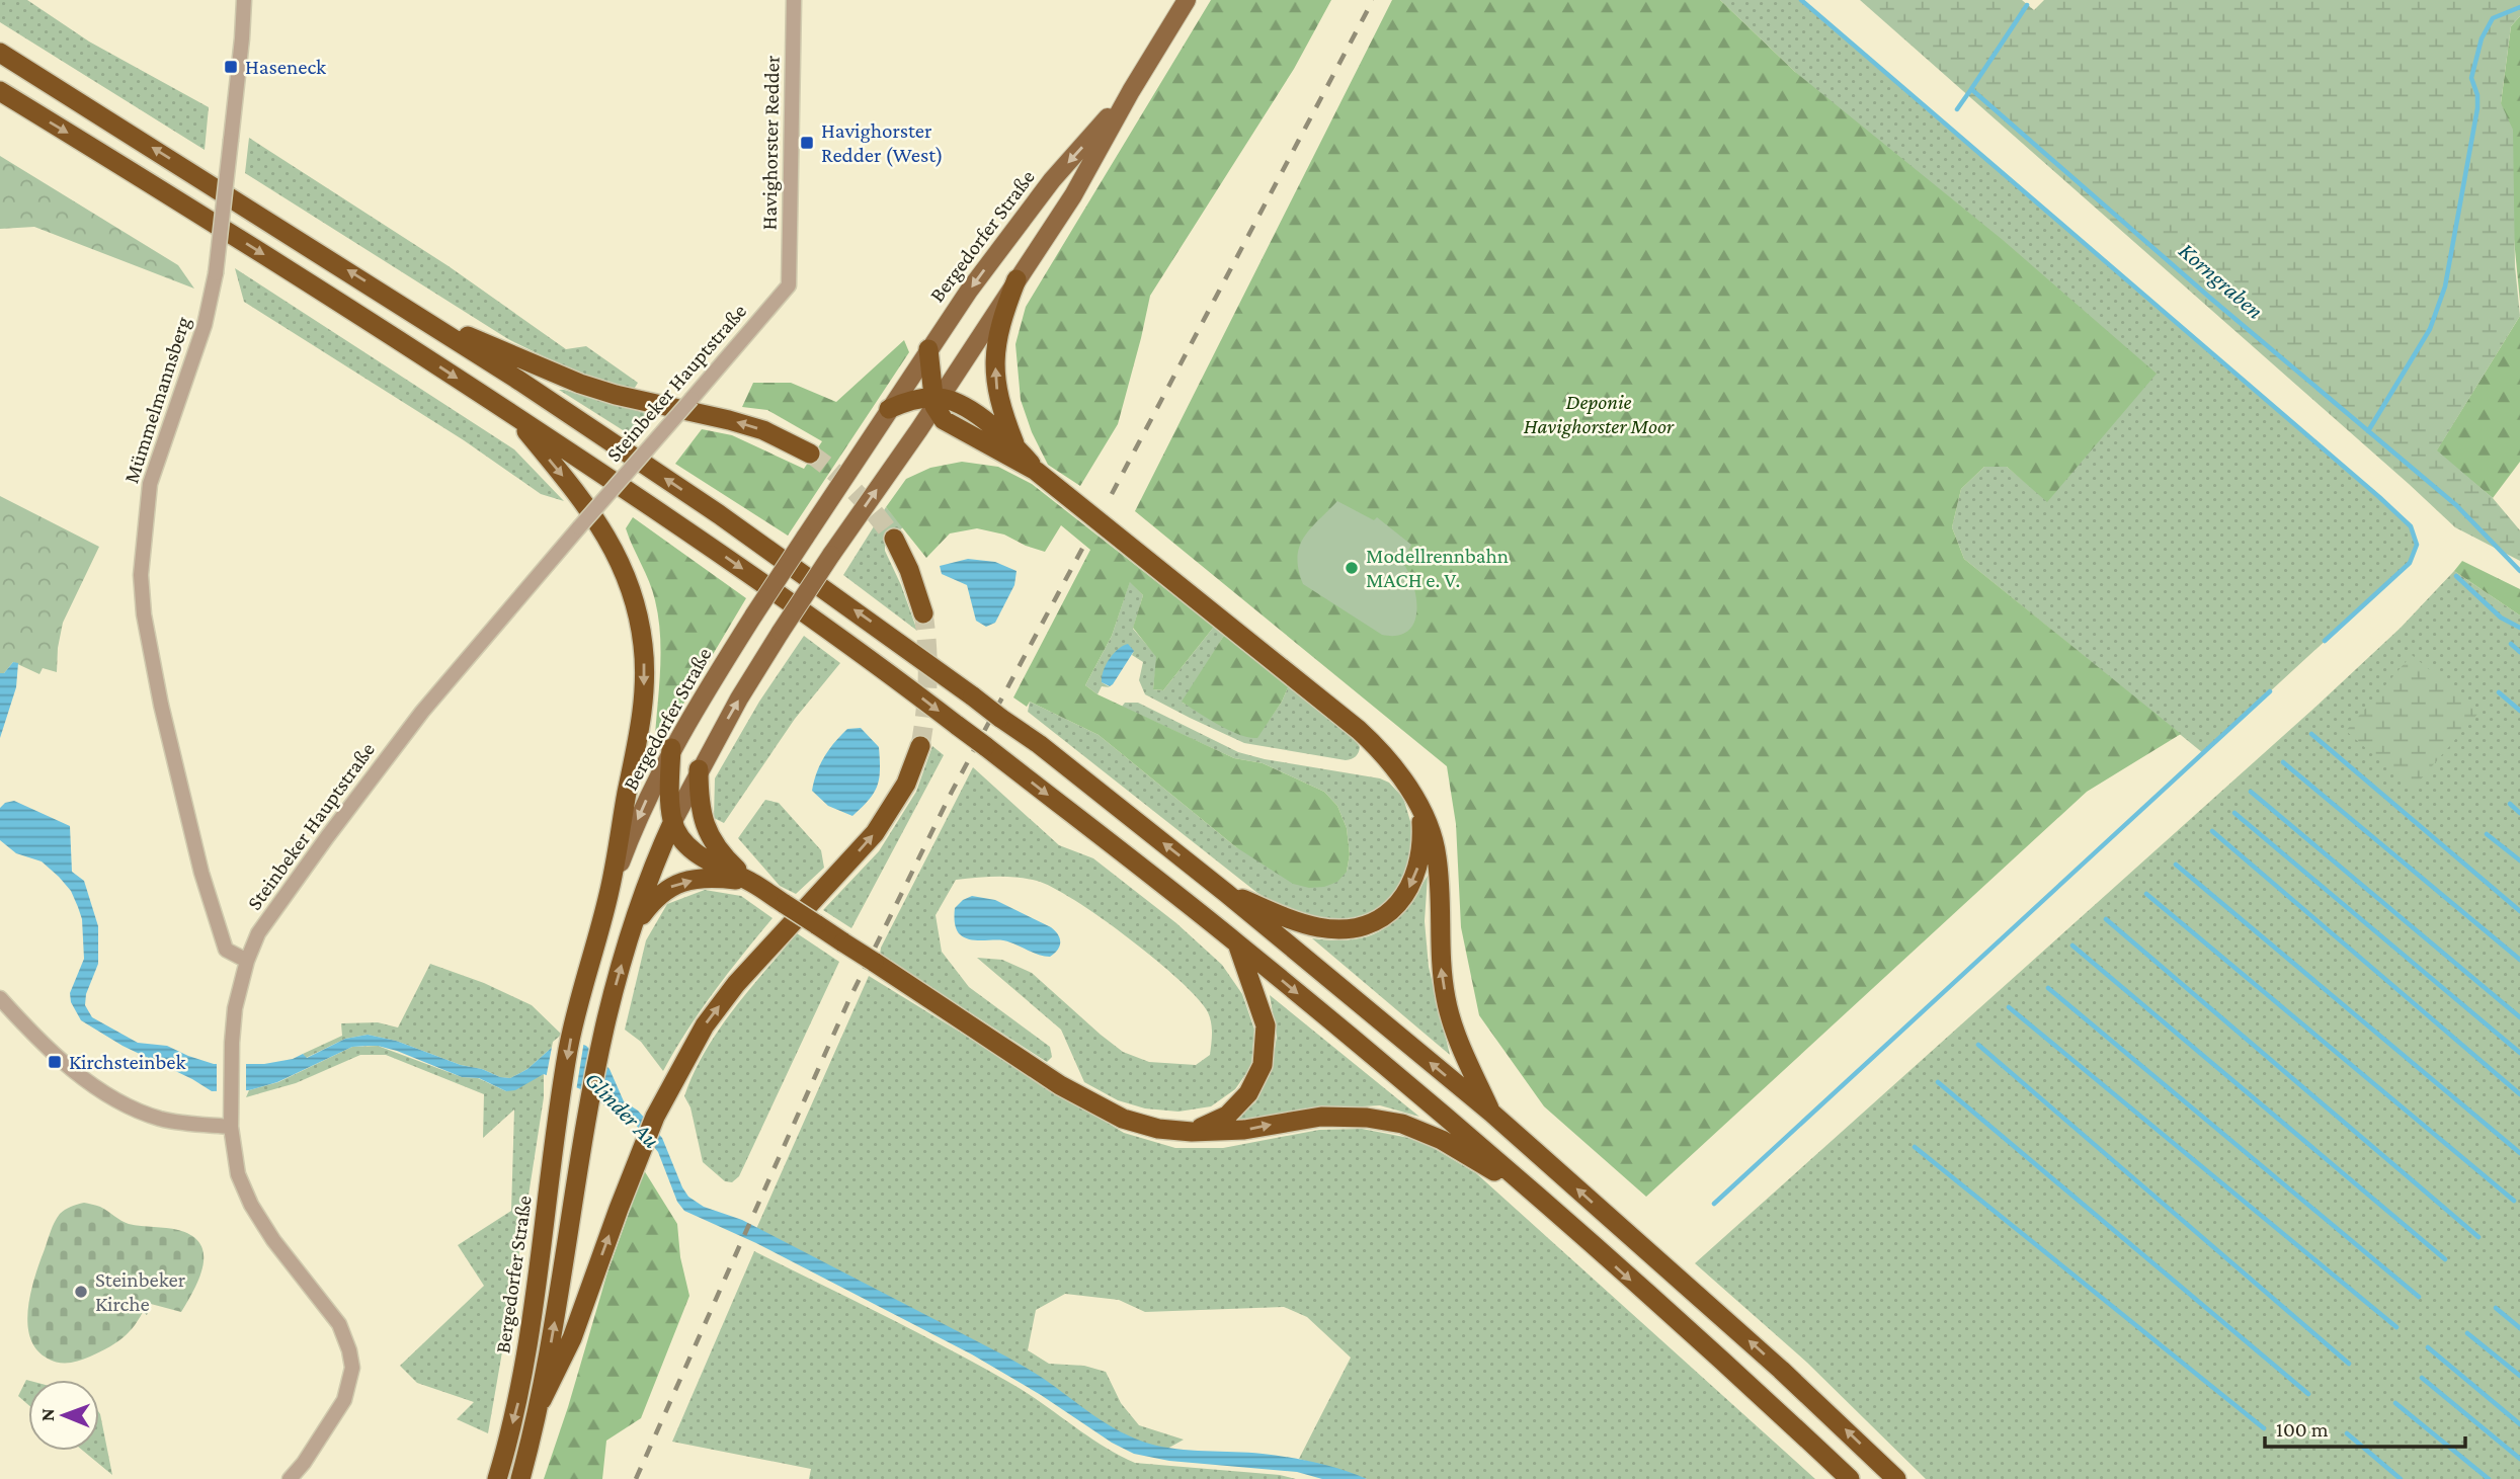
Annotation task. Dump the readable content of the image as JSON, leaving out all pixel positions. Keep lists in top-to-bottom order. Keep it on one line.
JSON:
{"streets":{"highway":["Bergedorfer Straße"],"street":["Havighorster Redder","Steinbeker Hauptstraße","Mümmelmannsberg"]},"crossings":[["Havighorster Redder","Steinbeker Hauptstraße"],["Steinbeker Hauptstraße","Mümmelmannsberg"]],"water":["Korngraben","Glinder Au"],"parks":["Deponie Havighorster Moor"],"places":{"transit":["Haseneck","Havighorster Redder (West)","Kirchsteinbek"],"other":["Modellrennbahn MACH e. V.","Steinbeker Kirche"]},"scale_bar":"100 m","north":"left"}
